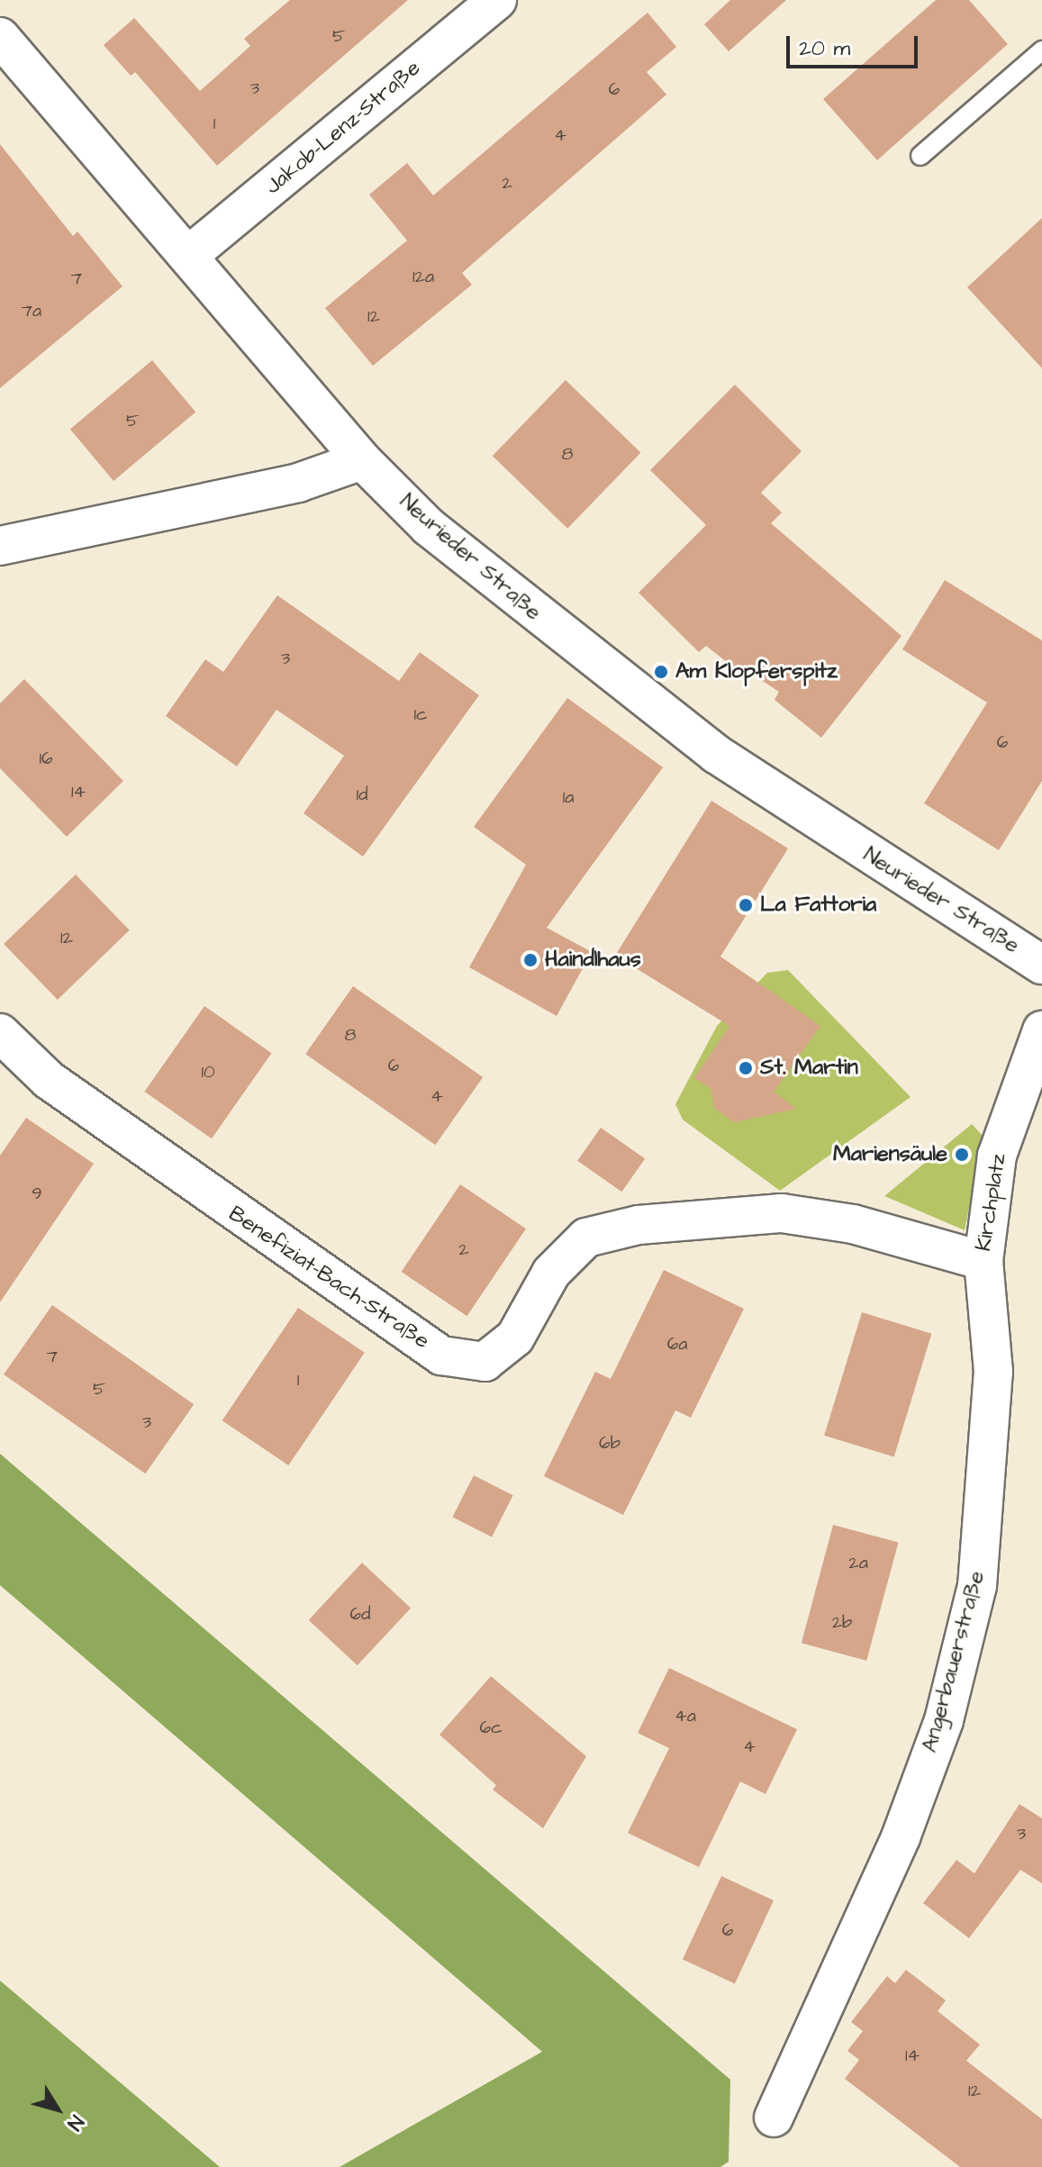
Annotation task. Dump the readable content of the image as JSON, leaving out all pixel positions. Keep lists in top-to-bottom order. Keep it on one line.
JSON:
{"streets":{"street":["Jakob-Lenz-Straße","Neurieder Straße","Kirchplatz","Benefiziat-Bach-Straße","Angerbauerstraße"]},"crossings":[["Jakob-Lenz-Straße","Neurieder Straße"],["Kirchplatz","Benefiziat-Bach-Straße"],["Kirchplatz","Angerbauerstraße"]],"places":["Am Klopferspitz","La Fattoria","Haindlhaus","St. Martin","Mariensäule"],"house_numbers":["5","3","6","1","4","2","12a","7","7a","12","5","8","3","1c","6","16","14","1d","1a","12","8","6","10","4","9","2","6a","7","1","5","3","6b","2a","6d","2b","4a","6c","4","3","6","14","12"],"scale_bar":"20 m","north":"bottom right"}
